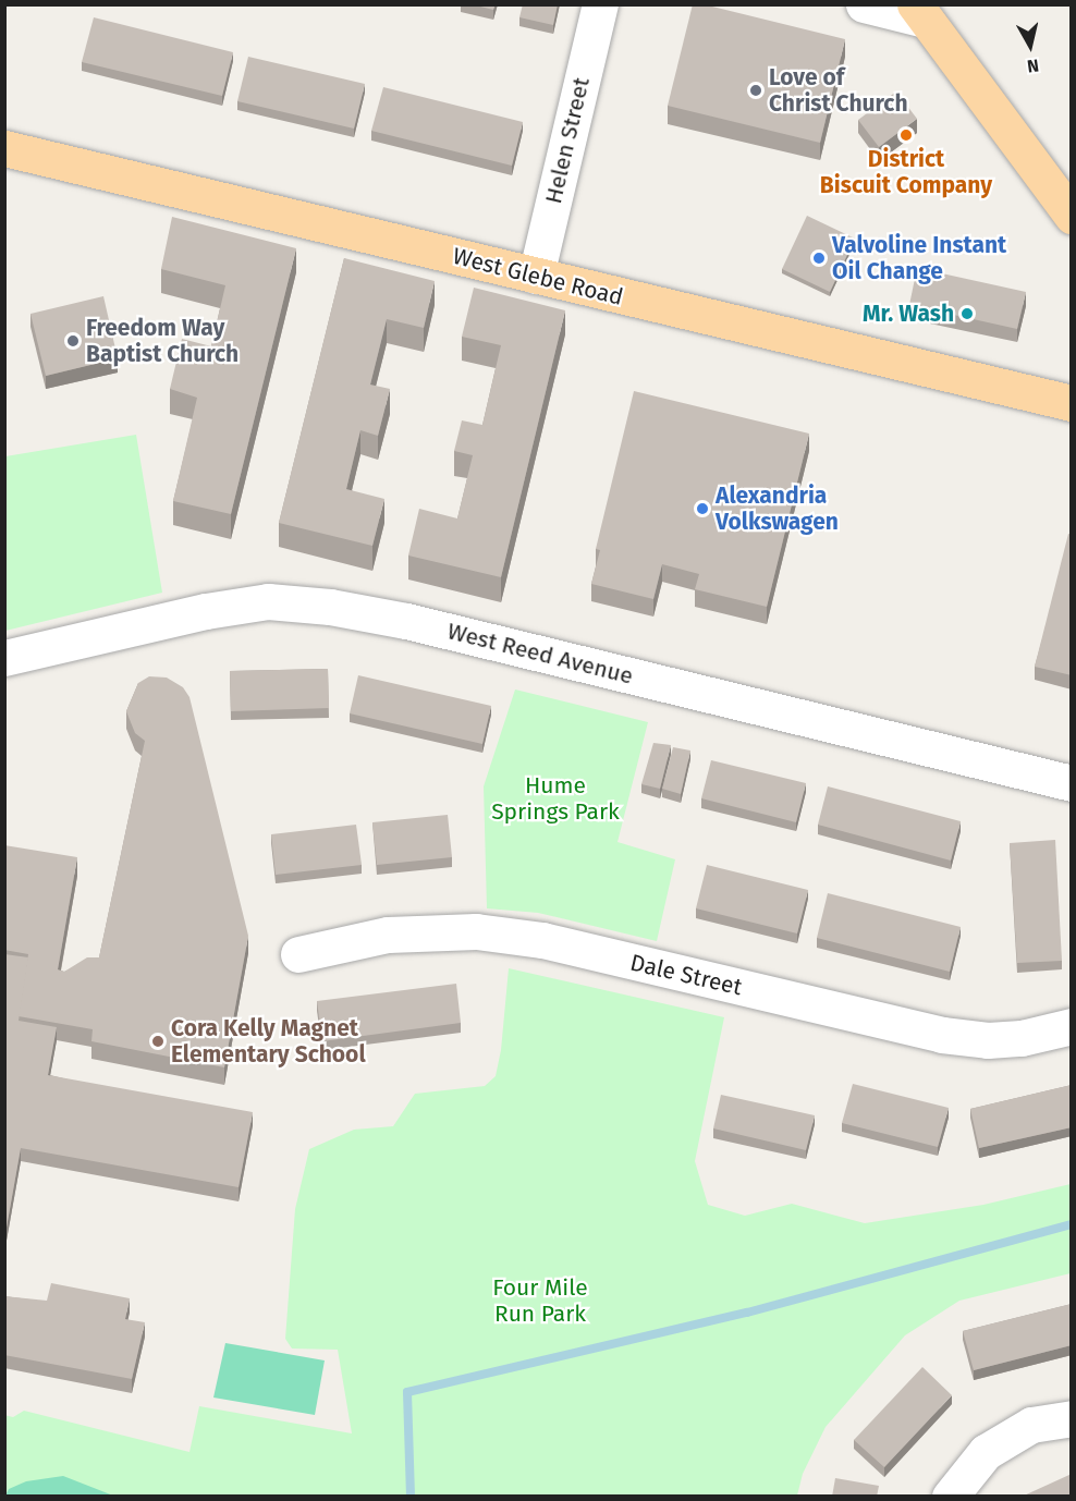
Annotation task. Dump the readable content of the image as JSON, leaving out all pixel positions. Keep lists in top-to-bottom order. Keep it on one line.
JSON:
{"streets":{"main road":["West Glebe Road"],"street":["Helen Street","West Reed Avenue","Dale Street"]},"crossings":[["Helen Street","West Glebe Road"]],"parks":["Hume Springs Park","Four Mile Run Park"],"places":["Love of Christ Church","District Biscuit Company","Valvoline Instant Oil Change","Mr. Wash","Freedom Way Baptist Church","Alexandria Volkswagen","Cora Kelly Magnet Elementary School"],"north":"bottom"}
